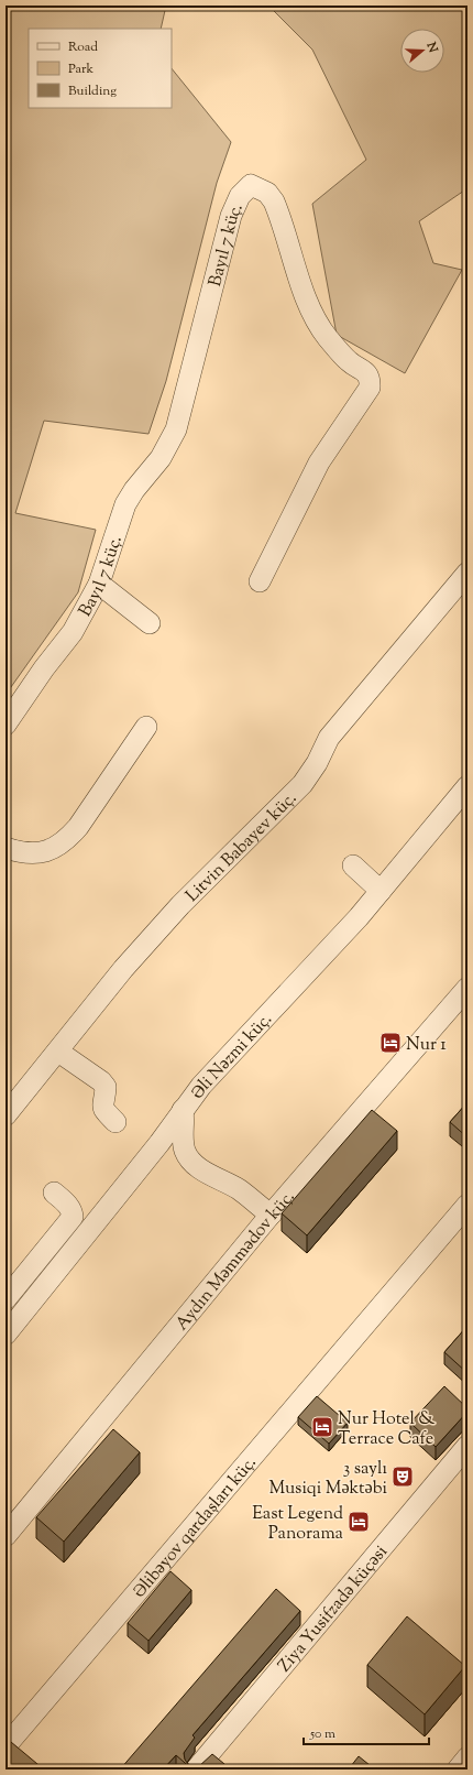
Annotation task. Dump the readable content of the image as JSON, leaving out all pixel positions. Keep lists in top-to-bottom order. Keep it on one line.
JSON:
{"streets":{"street":["Bayıl 7 küç.","Litvin Babayev küç.","Əli Nəzmi küç.","Aydın Məmmədov küç.","Əlibəyov qardaşları küç.","Ziya Yusifzadə küçəsi"]},"places":{"hotel":["Nur 1","Nur Hotel & Terrace Cafe","East Legend Panorama"],"theatre":["3 saylı Musiqi Məktəbi"]},"legend":["Road","Park","Building"],"scale_bar":"50 m","north":"right"}
